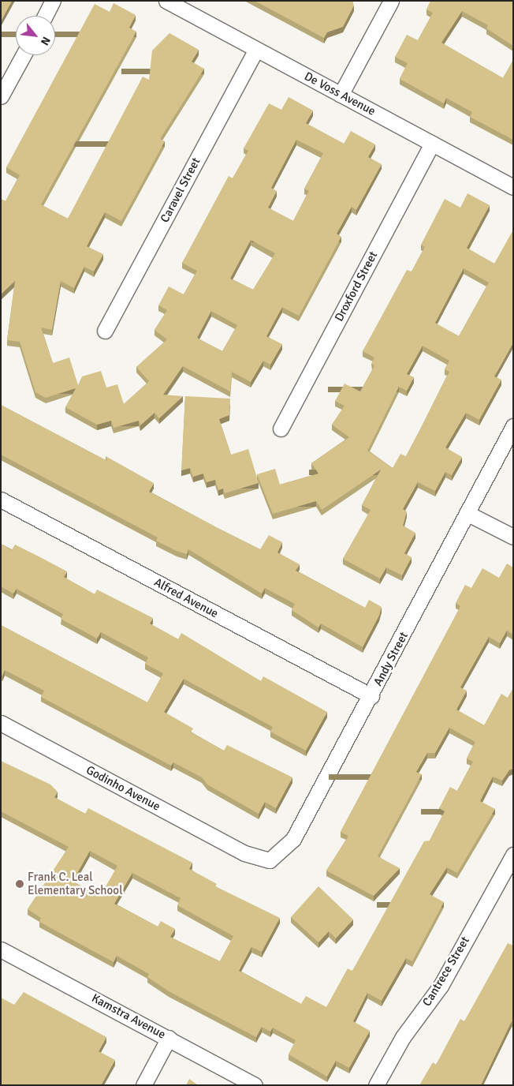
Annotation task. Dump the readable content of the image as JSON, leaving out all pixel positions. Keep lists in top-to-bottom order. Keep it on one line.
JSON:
{"streets":{"street":["De Voss Avenue","Caravel Street","Droxford Street","Alfred Avenue","Andy Street","Godinho Avenue","Cantrece Street","Kamstra Avenue"]},"crossings":[["De Voss Avenue","Caravel Street"],["De Voss Avenue","Droxford Street"],["Alfred Avenue","Andy Street"],["Andy Street","Godinho Avenue"]],"places":["Frank C. Leal Elementary School"],"north":"bottom right"}
